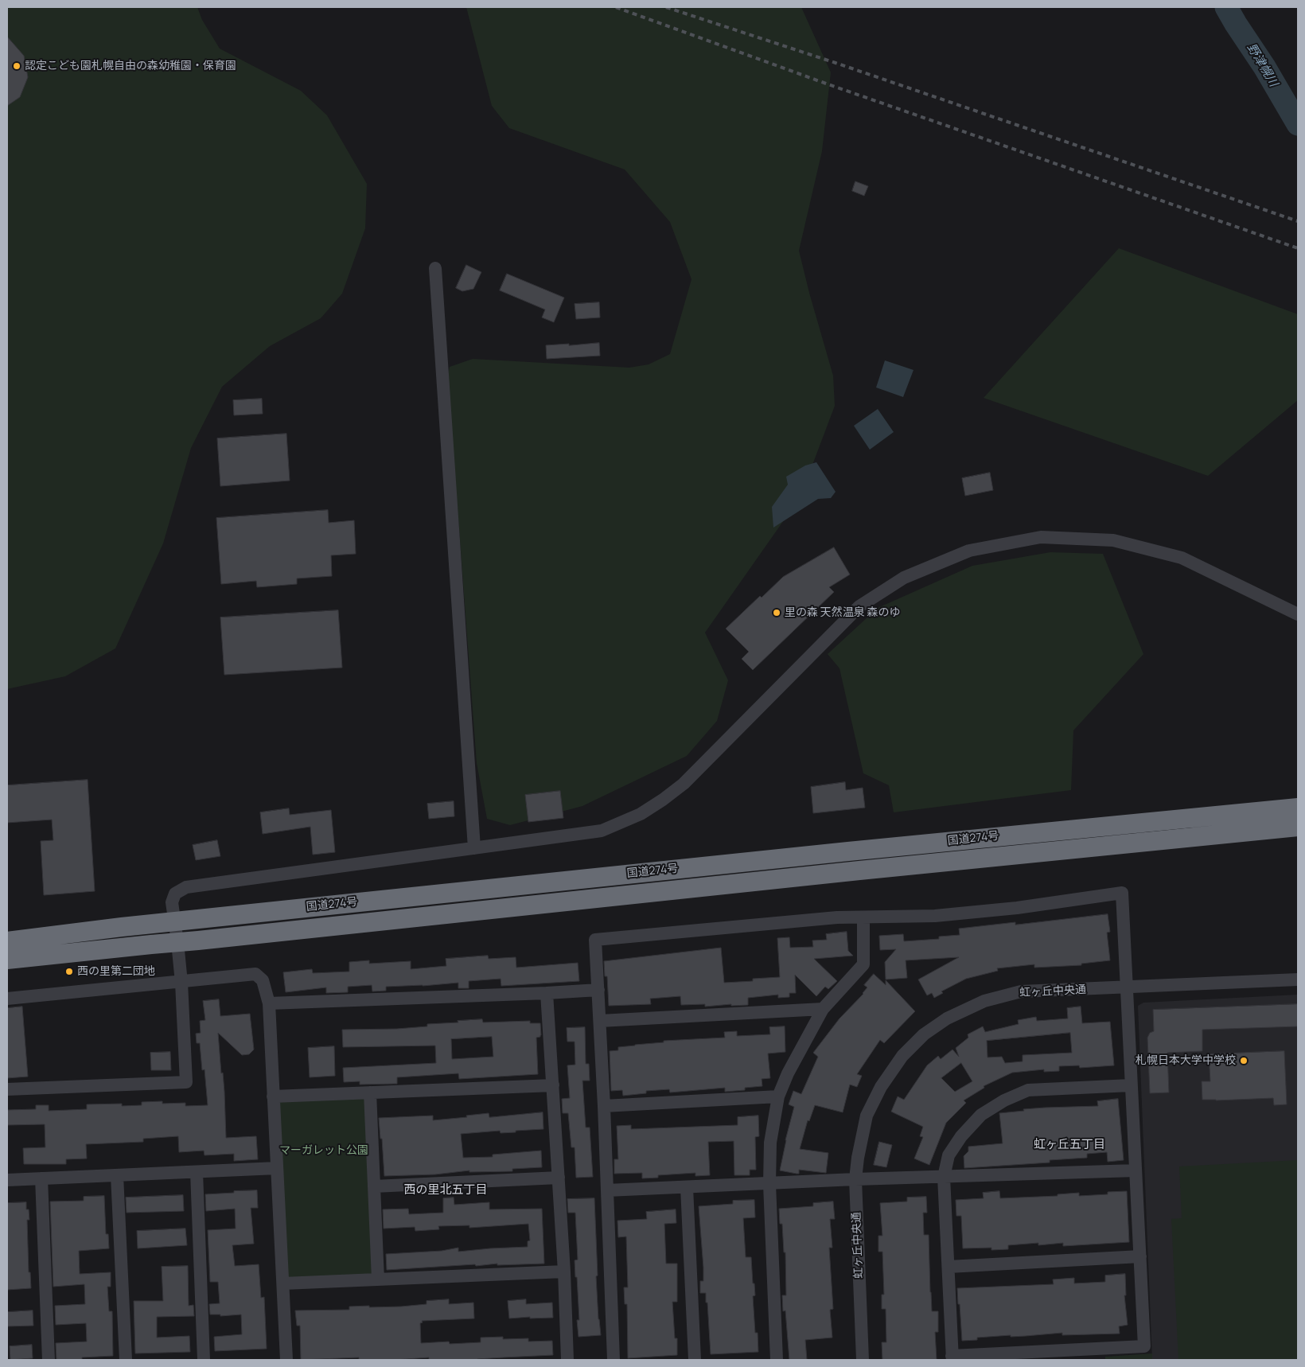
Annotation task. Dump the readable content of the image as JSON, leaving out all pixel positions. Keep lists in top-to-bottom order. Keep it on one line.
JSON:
{"streets":{"highway":["国道274号"],"street":["虹ヶ丘中央通"]},"districts":["虹ヶ丘五丁目","西の里北五丁目"],"water":["野津幌川"],"parks":["マーガレット公園"],"places":["認定こども園札幌自由の森幼稚園・保育園","里の森 天然温泉 森のゆ","西の里第二団地","札幌日本大学中学校"]}
